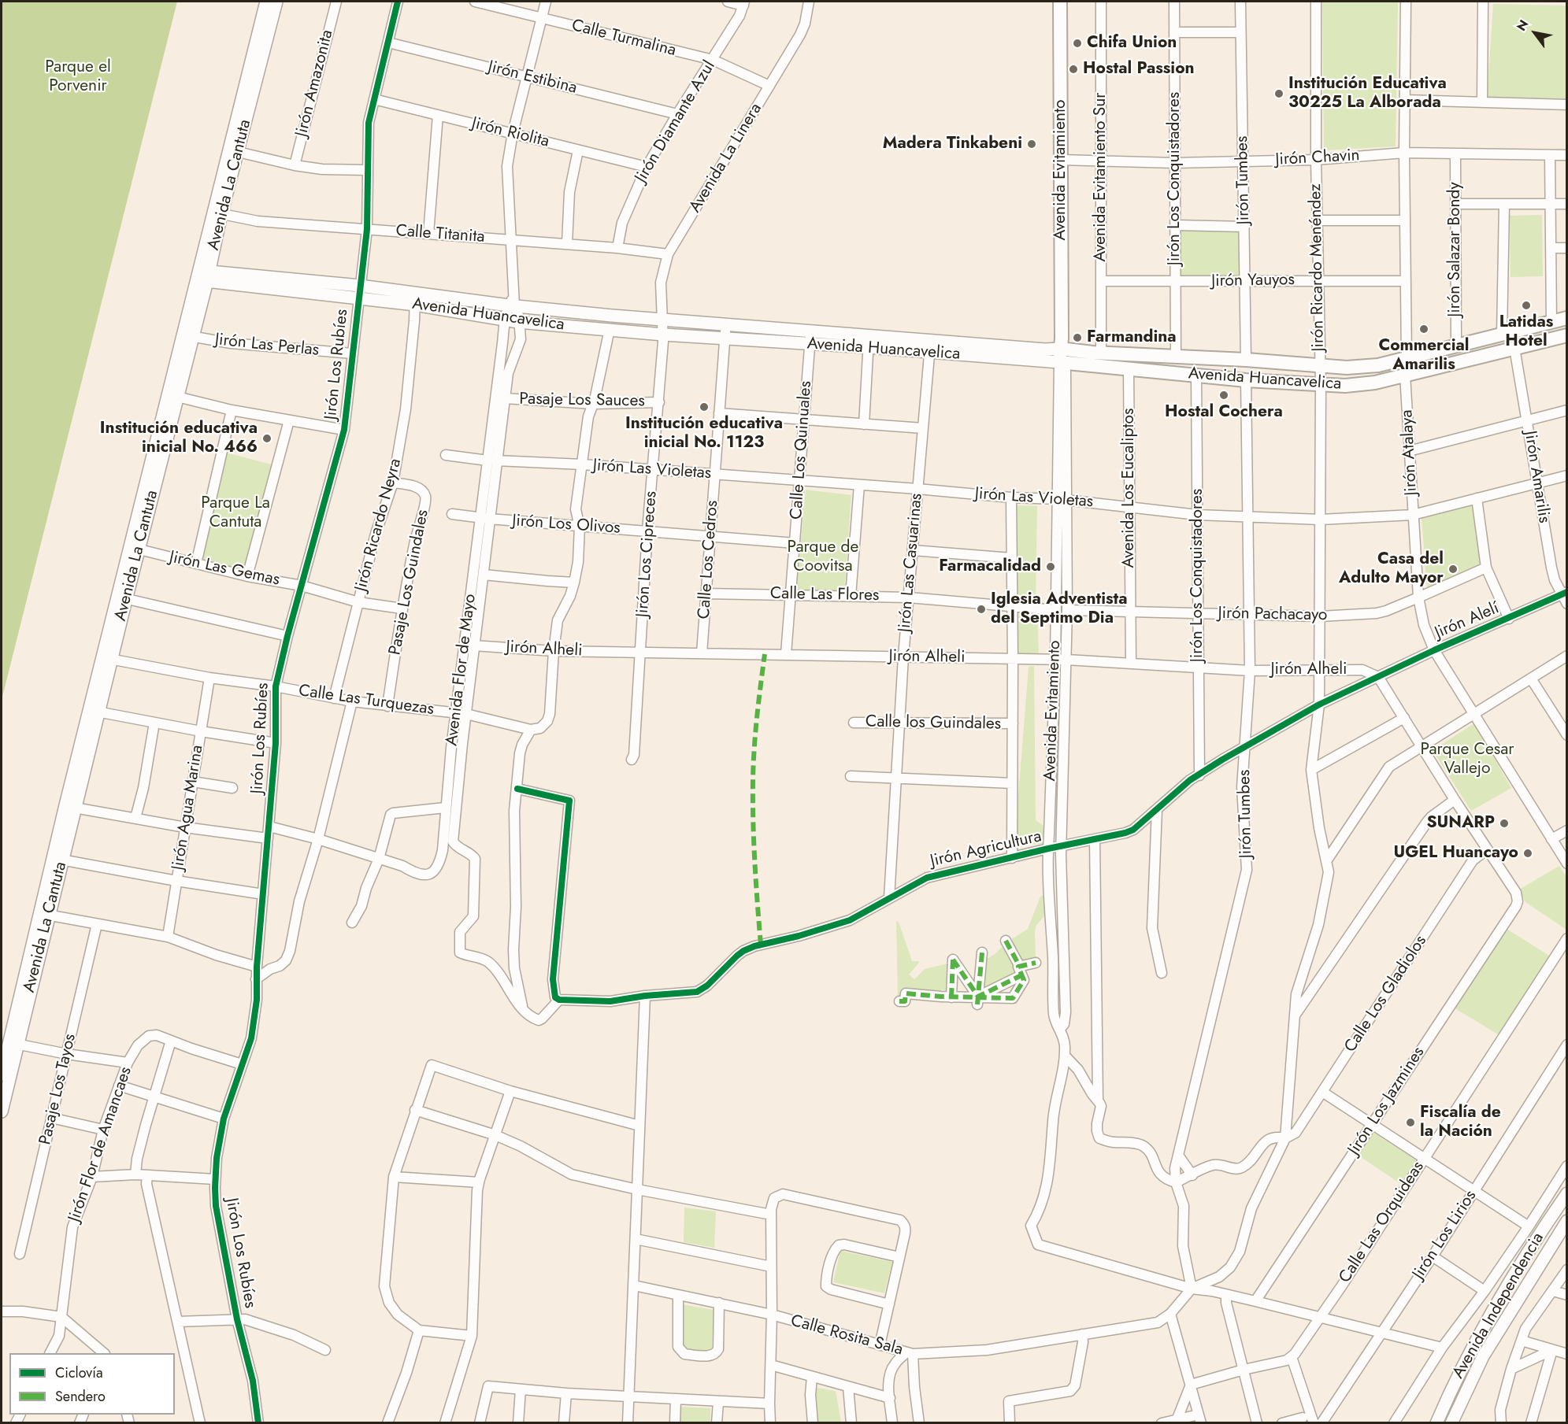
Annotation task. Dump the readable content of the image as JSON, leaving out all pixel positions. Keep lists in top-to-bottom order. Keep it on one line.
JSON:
{"streets":{"highway":["Avenida Evitamiento","Avenida Huancavelica"],"main road":["Avenida La Cantuta","Avenida Independencia"],"street":["Calle Turmalina","Jirón Estibina","Jirón Amazonita","Jirón Diamante Azul","Jirón Riolita","Avenida La Linera","Jirón Chavin","Avenida Evitamiento Sur","Jirón Los Conquistadores","Jirón Tumbes","Calle Titanita","Jirón Salazar Bondy","Jirón Ricardo Menéndez","Jirón Yauyos","Jirón Las Perlas","Jirón Los Rubíes","Pasaje Los Sauces","Calle Los Quinuales","Jirón Atalaya","Jirón Las Violetas","Jirón Amarilis","Avenida Los Eucaliptos","Jirón Ricardo Neyra","Jirón Los Olivos","Jirón Los Cipreces","Calle Los Cedros","Jirón Las Casuarinas","Jirón Las Gemas","Pasaje Los Guindales","Calle Las Flores","Jirón Pachacayo","Jirón Alelí","Jirón Alheli","Avenida Flor de Mayo","Calle Las Turquezas","Calle los Guindales","Jirón Agua Marina","Jirón Agricultura","Calle Los Gladiolos","Pasaje Los Tayos","Jirón Los Jazmines","Jirón Flor de Amancaes","Calle Las Orquideas","Jirón Los Lirios","Calle Rosita Sala"]},"crossings":[["Calle Turmalina","Jirón Diamante Azul"],["Calle Turmalina","Avenida La Linera"],["Calle Turmalina","Avenida Flor de Mayo"],["Jirón Estibina","Jirón Diamante Azul"],["Jirón Estibina","Jirón Los Rubíes"],["Jirón Estibina","Avenida Flor de Mayo"],["Jirón Diamante Azul","Jirón Riolita"],["Jirón Diamante Azul","Calle Titanita"],["Jirón Riolita","Jirón Los Rubíes"],["Jirón Riolita","Avenida Flor de Mayo"],["Avenida La Linera","Calle Titanita"],["Avenida La Linera","Avenida Huancavelica"],["Avenida La Linera","Jirón Los Cipreces"],["Jirón Chavin","Avenida Evitamiento"],["Jirón Chavin","Avenida Evitamiento Sur"],["Jirón Chavin","Jirón Los Conquistadores"],["Jirón Chavin","Jirón Tumbes"],["Jirón Chavin","Jirón Salazar Bondy"],["Jirón Chavin","Jirón Ricardo Menéndez"],["Jirón Chavin","Jirón Atalaya"],["Avenida Evitamiento","Avenida Huancavelica"],["Avenida Evitamiento","Jirón Las Violetas"],["Avenida Evitamiento","Calle Las Flores"],["Avenida Evitamiento","Jirón Pachacayo"],["Avenida Evitamiento","Jirón Alheli"],["Avenida Evitamiento","Jirón Agricultura"],["Avenida Evitamiento Sur","Jirón Yauyos"],["Avenida Evitamiento Sur","Avenida Huancavelica"],["Jirón Los Conquistadores","Jirón Yauyos"],["Jirón Los Conquistadores","Avenida Huancavelica"],["Jirón Los Conquistadores","Jirón Las Violetas"],["Jirón Los Conquistadores","Jirón Pachacayo"],["Jirón Los Conquistadores","Jirón Alheli"],["Jirón Los Conquistadores","Jirón Agricultura"],["Jirón Tumbes","Jirón Yauyos"],["Jirón Tumbes","Avenida Huancavelica"],["Jirón Tumbes","Jirón Las Violetas"],["Jirón Tumbes","Jirón Pachacayo"],["Jirón Tumbes","Jirón Alheli"],["Jirón Tumbes","Jirón Agricultura"],["Avenida La Cantuta","Calle Titanita"],["Avenida La Cantuta","Avenida Huancavelica"],["Avenida La Cantuta","Jirón Las Perlas"],["Avenida La Cantuta","Jirón Las Gemas"],["Avenida La Cantuta","Calle Las Turquezas"],["Calle Titanita","Jirón Los Rubíes"],["Calle Titanita","Avenida Flor de Mayo"],["Jirón Salazar Bondy","Avenida Huancavelica"],["Jirón Ricardo Menéndez","Jirón Yauyos"],["Jirón Ricardo Menéndez","Avenida Huancavelica"],["Jirón Ricardo Menéndez","Jirón Las Violetas"],["Jirón Ricardo Menéndez","Jirón Pachacayo"],["Jirón Ricardo Menéndez","Jirón Alheli"],["Jirón Ricardo Menéndez","Jirón Agricultura"],["Jirón Ricardo Menéndez","Calle Los Gladiolos"],["Jirón Yauyos","Jirón Atalaya"],["Avenida Huancavelica","Jirón Los Rubíes"],["Avenida Huancavelica","Calle Los Quinuales"],["Avenida Huancavelica","Jirón Atalaya"],["Avenida Huancavelica","Jirón Amarilis"],["Avenida Huancavelica","Avenida Los Eucaliptos"],["Avenida Huancavelica","Jirón Ricardo Neyra"],["Avenida Huancavelica","Jirón Los Cipreces"],["Avenida Huancavelica","Calle Los Cedros"],["Avenida Huancavelica","Jirón Las Casuarinas"],["Avenida Huancavelica","Avenida Flor de Mayo"],["Jirón Las Perlas","Jirón Los Rubíes"],["Jirón Los Rubíes","Jirón Las Gemas"],["Jirón Los Rubíes","Avenida Flor de Mayo"],["Jirón Los Rubíes","Calle Las Turquezas"],["Jirón Los Rubíes","Jirón Flor de Amancaes"],["Pasaje Los Sauces","Jirón Los Cipreces"],["Pasaje Los Sauces","Avenida Flor de Mayo"],["Calle Los Quinuales","Jirón Las Violetas"],["Calle Los Quinuales","Jirón Los Olivos"],["Calle Los Quinuales","Calle Las Flores"],["Calle Los Quinuales","Jirón Alheli"],["Jirón Atalaya","Jirón Las Violetas"],["Jirón Atalaya","Jirón Pachacayo"],["Jirón Atalaya","Jirón Alelí"],["Jirón Las Violetas","Jirón Amarilis"],["Jirón Las Violetas","Avenida Los Eucaliptos"],["Jirón Las Violetas","Jirón Los Cipreces"],["Jirón Las Violetas","Calle Los Cedros"],["Jirón Las Violetas","Jirón Las Casuarinas"],["Jirón Las Violetas","Avenida Flor de Mayo"],["Jirón Amarilis","Jirón Alelí"],["Avenida Los Eucaliptos","Jirón Pachacayo"],["Avenida Los Eucaliptos","Jirón Alheli"],["Jirón Ricardo Neyra","Jirón Las Gemas"],["Jirón Ricardo Neyra","Pasaje Los Guindales"],["Jirón Ricardo Neyra","Calle Las Turquezas"],["Jirón Los Olivos","Jirón Los Cipreces"],["Jirón Los Olivos","Calle Los Cedros"],["Jirón Los Olivos","Avenida Flor de Mayo"],["Jirón Los Cipreces","Jirón Alheli"],["Calle Los Cedros","Calle Las Flores"],["Calle Los Cedros","Jirón Alheli"],["Jirón Las Casuarinas","Calle Las Flores"],["Jirón Las Casuarinas","Jirón Alheli"],["Jirón Las Casuarinas","Calle los Guindales"],["Jirón Las Casuarinas","Jirón Agricultura"],["Jirón Las Gemas","Pasaje Los Guindales"],["Pasaje Los Guindales","Calle Las Turquezas"],["Jirón Alelí","Jirón Alheli"],["Jirón Alelí","Jirón Agricultura"],["Jirón Alheli","Avenida Flor de Mayo"],["Jirón Alheli","Jirón Agricultura"],["Avenida Flor de Mayo","Calle Las Turquezas"],["Calle Las Turquezas","Jirón Agua Marina"],["Calle Los Gladiolos","Jirón Los Jazmines"]],"parks":["Parque el Porvenir","Parque La Cantuta","Parque de Coovitsa","Parque Cesar Vallejo"],"places":["Chifa Union","Hostal Passion","Institución Educativa 30225 La Alborada","Madera Tinkabeni","Latidas Hotel","Commercial Amarilis","Farmandina","Hostal Cochera","Institución educativa inicial No. 1123","Institución educativa inicial No. 466","Farmacalidad","Casa del Adulto Mayor","Iglesia Adventista del Septimo Dia","SUNARP","UGEL Huancayo","Fiscalía de la Nación"],"legend":["Ciclovía","Sendero"],"north":"top left"}
